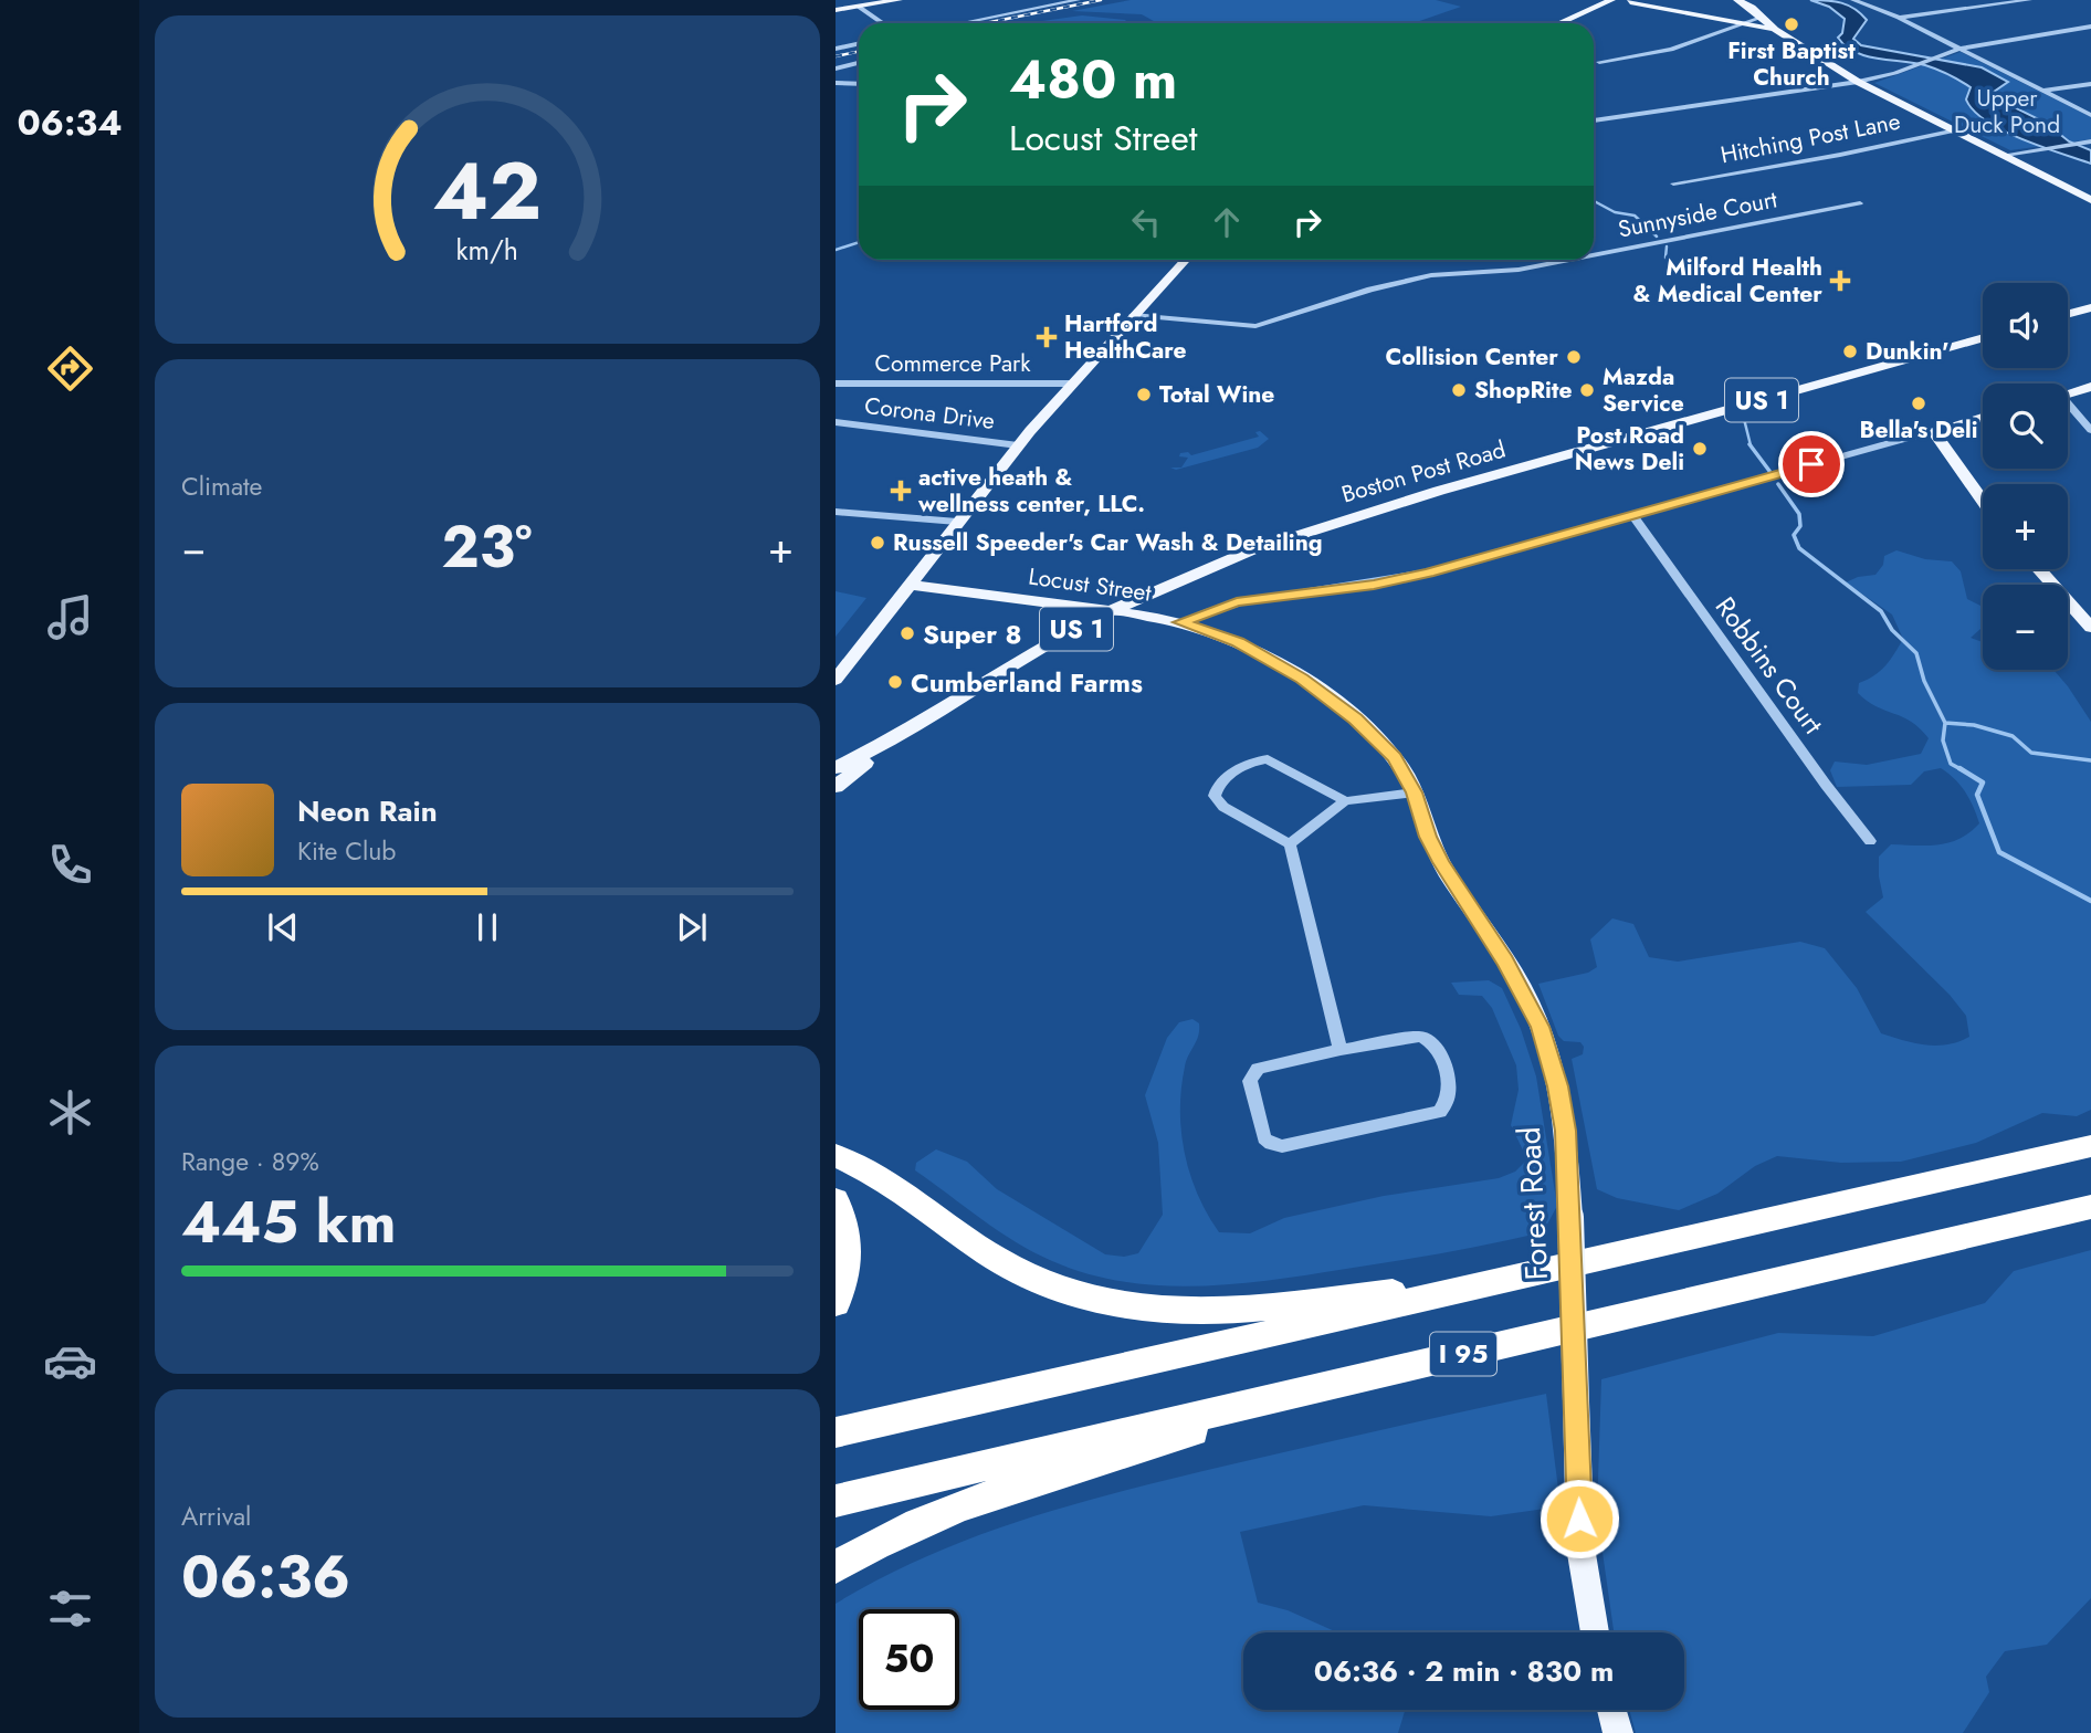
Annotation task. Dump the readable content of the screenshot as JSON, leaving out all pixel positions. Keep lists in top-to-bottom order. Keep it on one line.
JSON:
{"streets":{"highway":["I 95"],"main road":["US 1","Boston Post Road","Locust Street","Forest Road"],"street":["Hitching Post Lane","Sunnyside Court","Commerce Park","Corona Drive","Robbins Court"]},"crossings":[["Boston Post Road","Locust Street"],["Locust Street","Robbins Court"],["Locust Street","Forest Road"]],"parks":["Upper Duck Pond"],"places":{"other":["First Baptist Church","Dunkin'","Collision Center","ShopRite","Mazda Service","Total Wine","Bella's Deli","Post Road News Deli","Russell Speeder's Car Wash & Detailing","Super 8","Cumberland Farms"],"health":["Milford Health & Medical Center","Hartford HealthCare","active heath & wellness center, LLC."]},"page":{"tabs":"06:34","turn":["480 m","Locust Street"],"map_buttons":["+","−"],"tile":["Climate",["Range · 89%","445 km"],["Arrival","06:36"]],"heat":["−","23°","+"],"song":["Neon Rain","Kite Club"],"limit":"50","trip":"06:36 · 2 min · 830 m","gauge":["42","km/h"]}}
